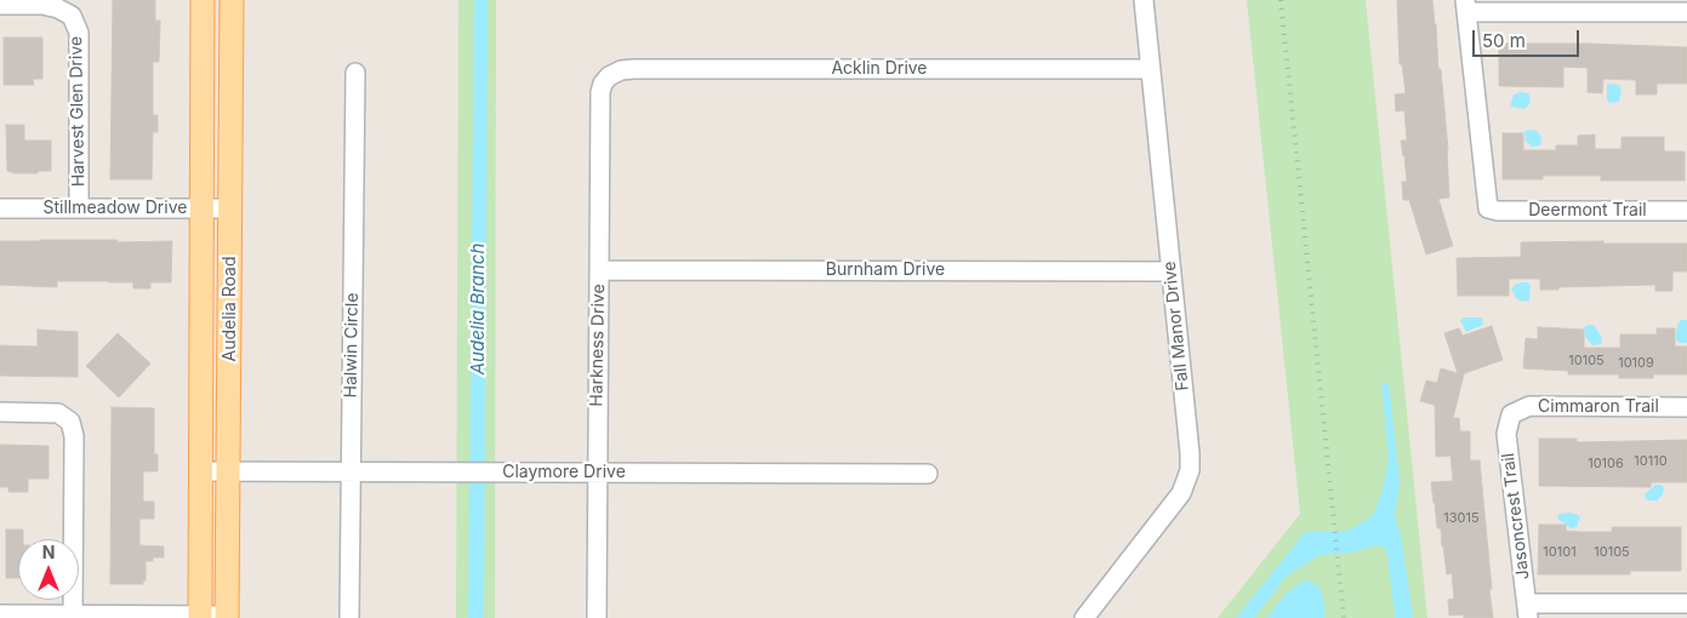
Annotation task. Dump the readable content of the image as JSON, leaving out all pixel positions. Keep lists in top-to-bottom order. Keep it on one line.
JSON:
{"streets":{"main road":["Audelia Road"],"street":["Acklin Drive","Harvest Glen Drive","Stillmeadow Drive","Deermont Trail","Burnham Drive","Fall Manor Drive","Halwin Circle","Harkness Drive","Cimmaron Trail","Claymore Drive","Jasoncrest Trail"]},"crossings":[["Acklin Drive","Fall Manor Drive"],["Acklin Drive","Harkness Drive"],["Harvest Glen Drive","Stillmeadow Drive"],["Stillmeadow Drive","Audelia Road"],["Burnham Drive","Fall Manor Drive"],["Burnham Drive","Harkness Drive"],["Audelia Road","Claymore Drive"],["Halwin Circle","Claymore Drive"],["Harkness Drive","Claymore Drive"],["Cimmaron Trail","Jasoncrest Trail"]],"water":["Audelia Branch"],"house_numbers":["10105","10109","10110","10106","13015","10101","10105"],"scale_bar":"50 m","north":"top"}
